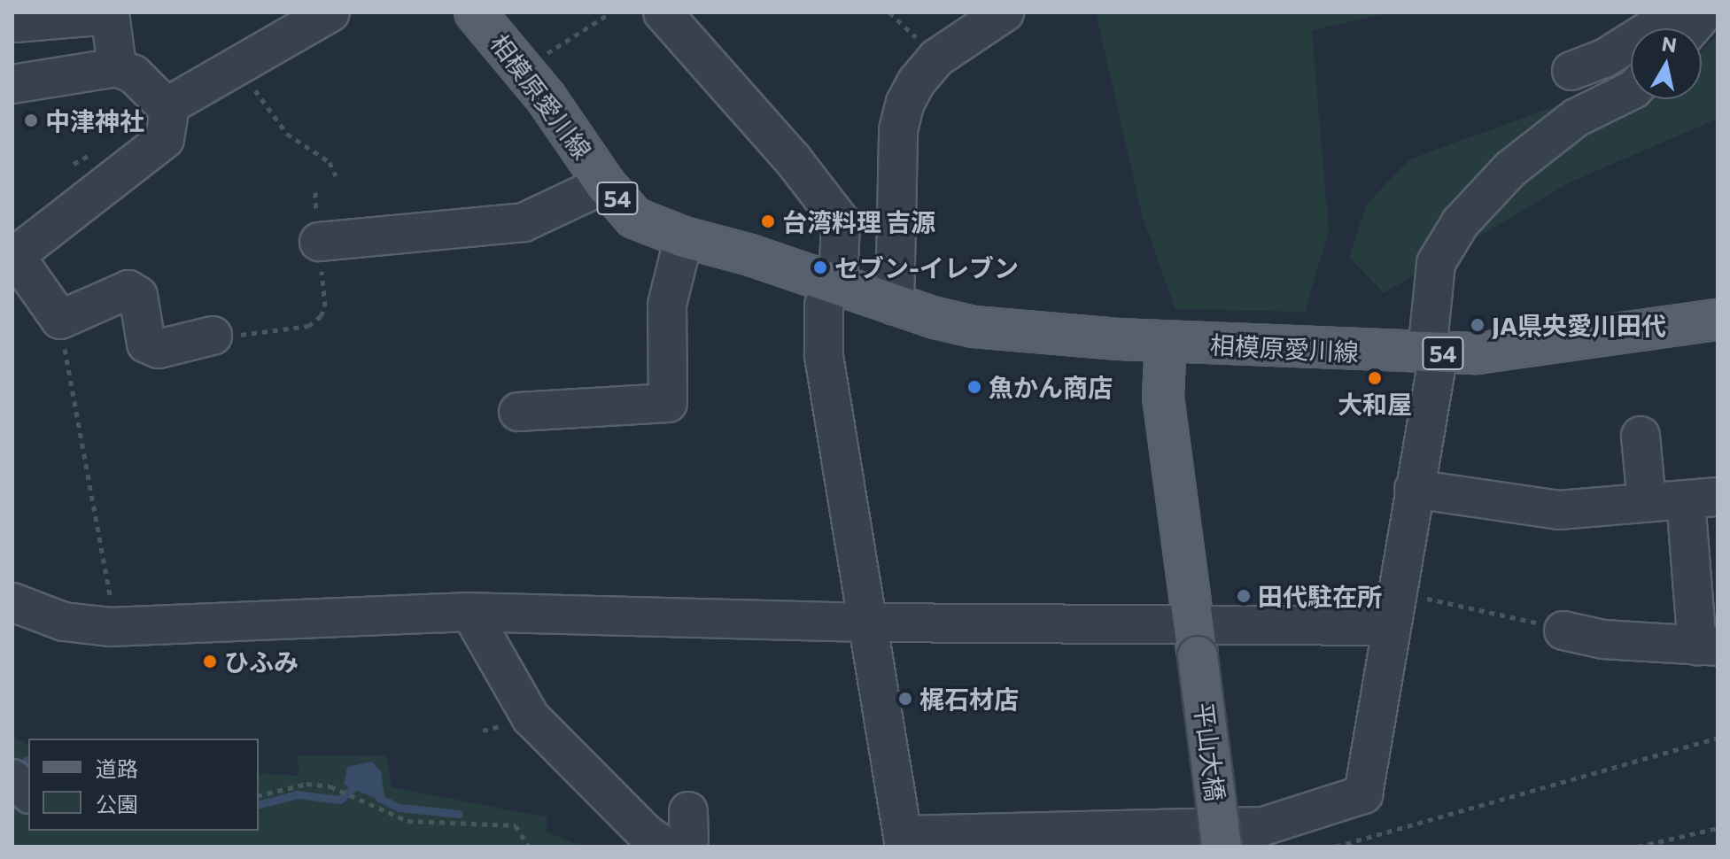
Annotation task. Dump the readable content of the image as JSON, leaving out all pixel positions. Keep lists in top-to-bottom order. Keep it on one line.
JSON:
{"streets":{"main road":["相模原愛川線","54","平山大橋"]},"crossings":[["相模原愛川線","54"]],"places":["中津神社","台湾料理 吉源","セブン-イレブン","JA県央愛川田代","大和屋","魚かん商店","田代駐在所","ひふみ","梶石材店"],"legend":["道路","公園"],"north":"top"}
